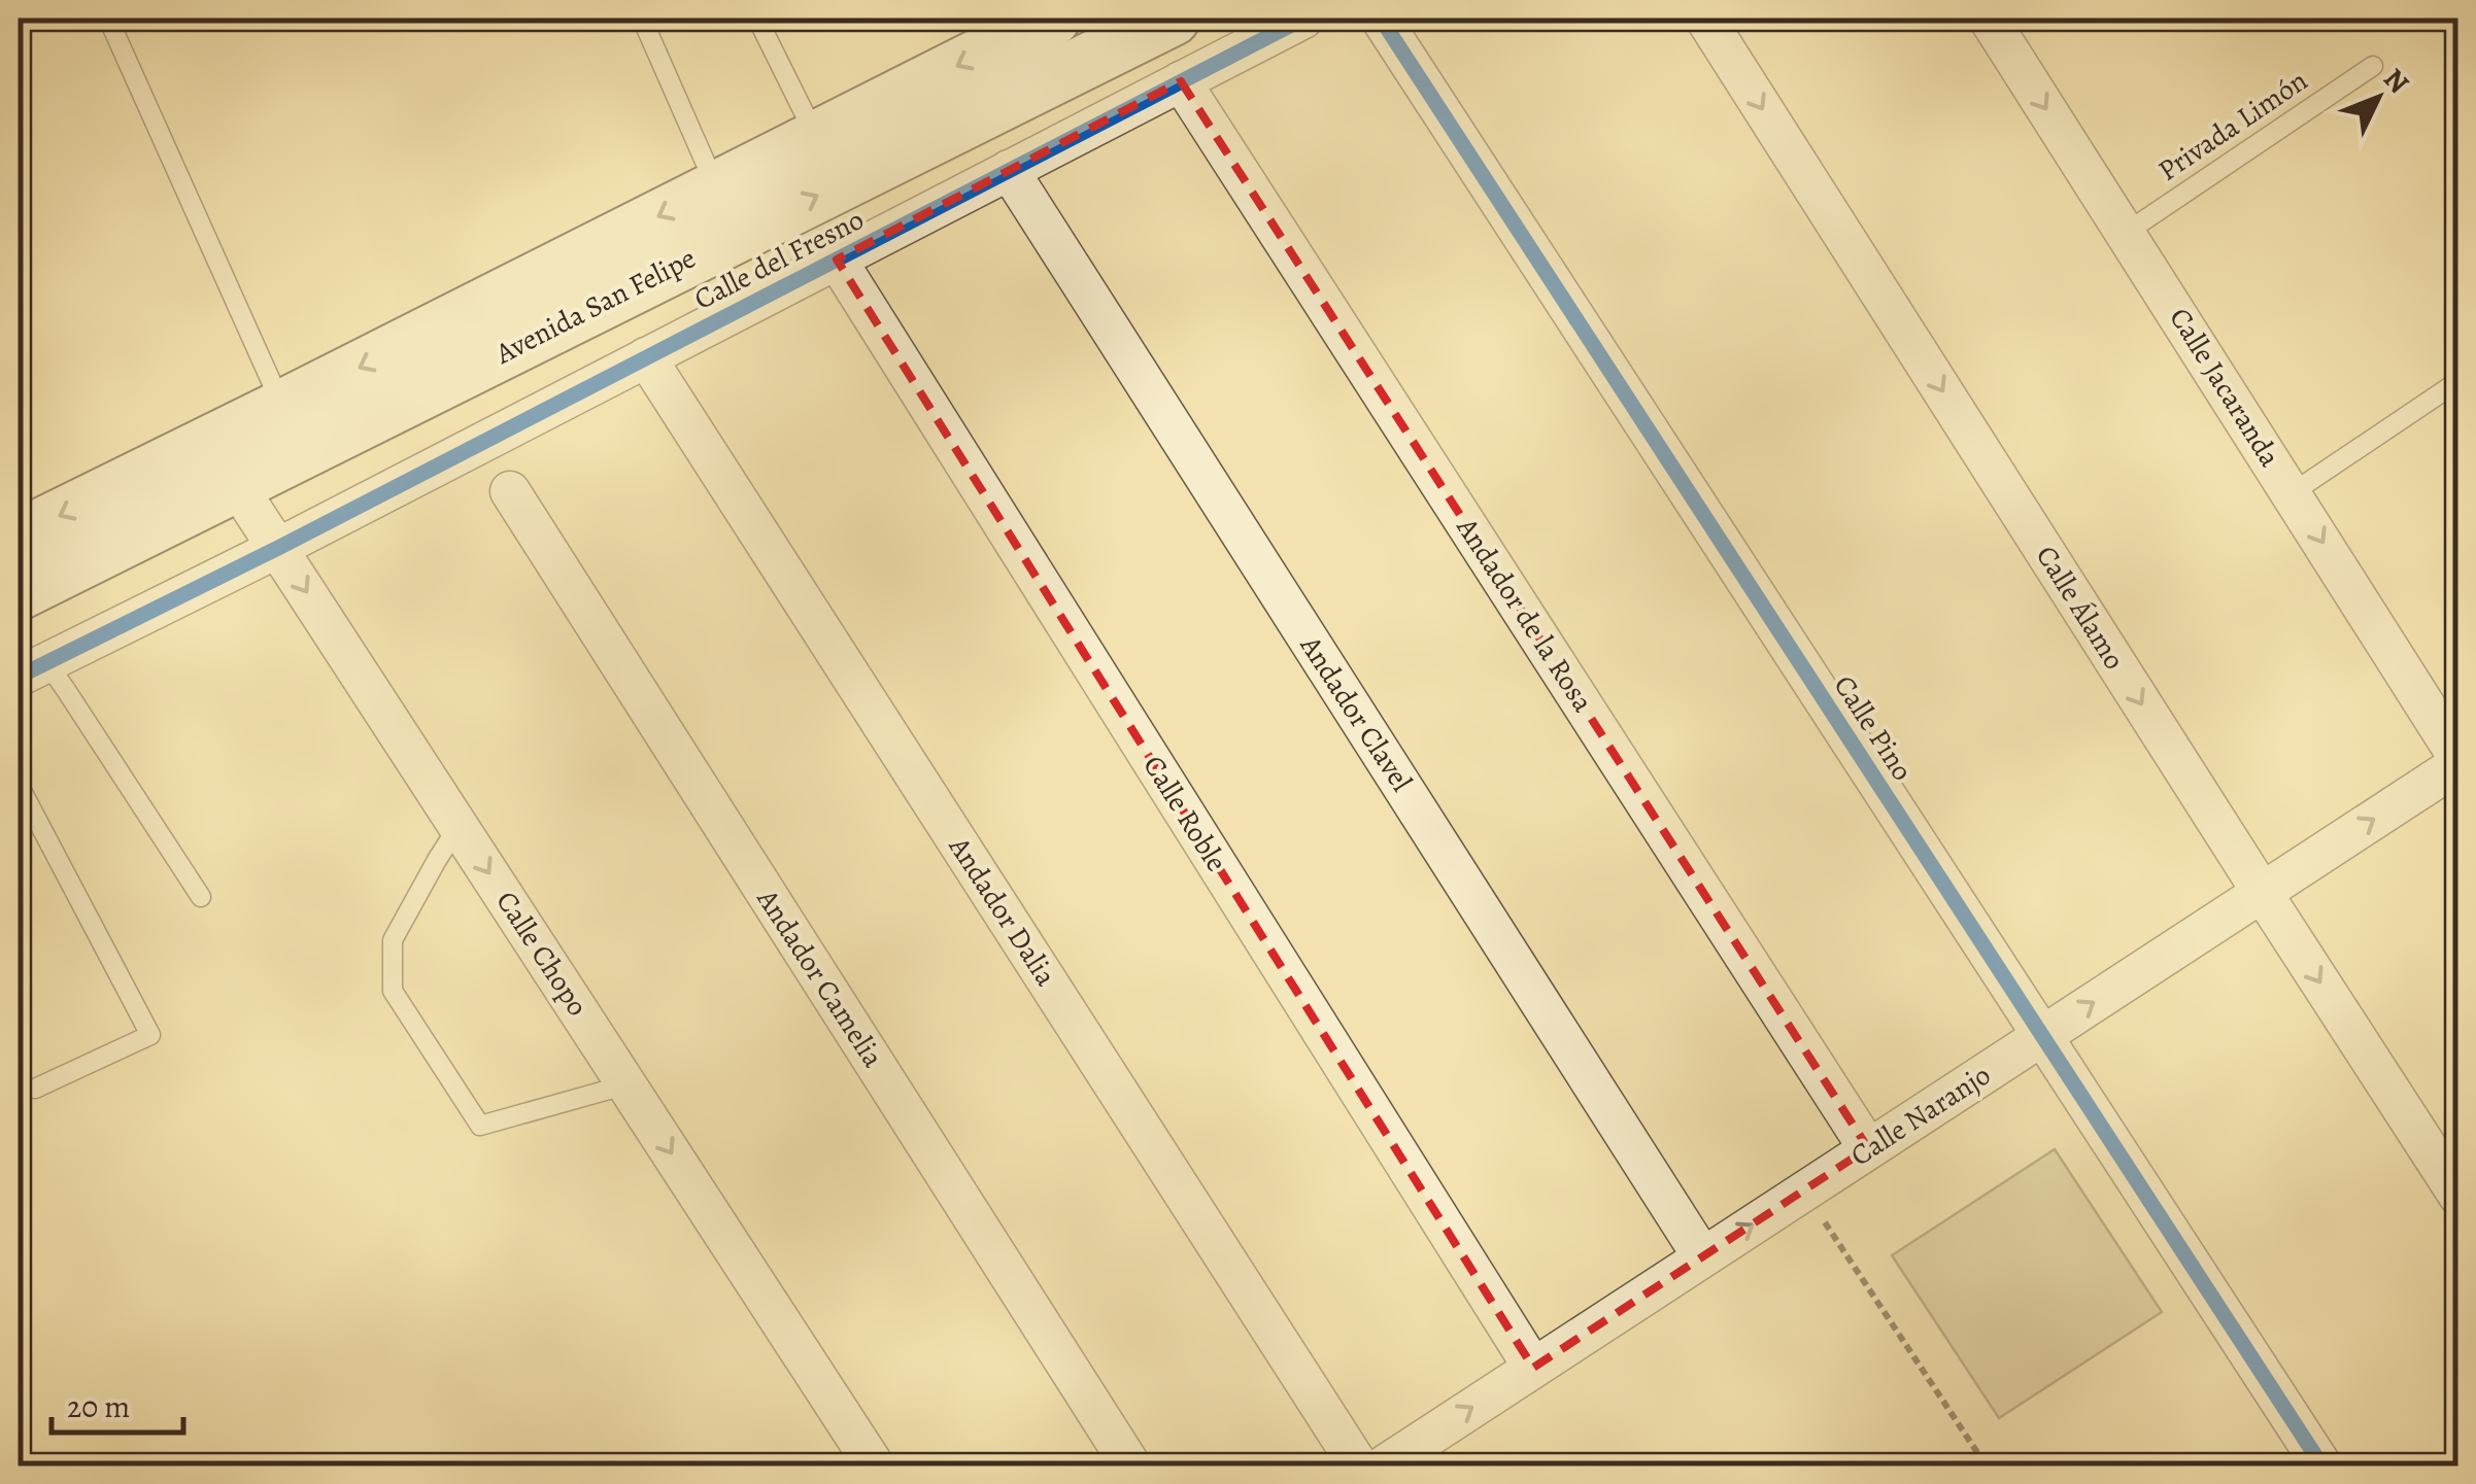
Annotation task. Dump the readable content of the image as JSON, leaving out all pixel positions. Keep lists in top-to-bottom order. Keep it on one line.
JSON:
{"streets":{"main road":["Avenida San Felipe"],"street":["Calle del Fresno","Calle Jacaranda","Calle Álamo","Andador de la Rosa","Andador Clavel","Calle Pino","Calle Roble","Andador Dalia","Calle Chopo","Andador Camelia","Calle Naranjo"],"lane":["Privada Limón"]},"crossings":[["Privada Limón","Calle Jacaranda"],["Calle del Fresno","Andador de la Rosa"],["Calle del Fresno","Andador Clavel"],["Calle del Fresno","Calle Roble"],["Calle del Fresno","Andador Dalia"],["Calle del Fresno","Calle Chopo"],["Avenida San Felipe","Calle Chopo"],["Calle Jacaranda","Calle Naranjo"],["Calle Álamo","Calle Naranjo"],["Andador de la Rosa","Calle Naranjo"],["Andador Clavel","Calle Naranjo"],["Calle Pino","Calle Naranjo"],["Calle Roble","Calle Naranjo"]],"one_way":["Calle Jacaranda","Calle Álamo","Calle Chopo","Calle Naranjo"],"scale_bar":"20 m","north":"top right"}
